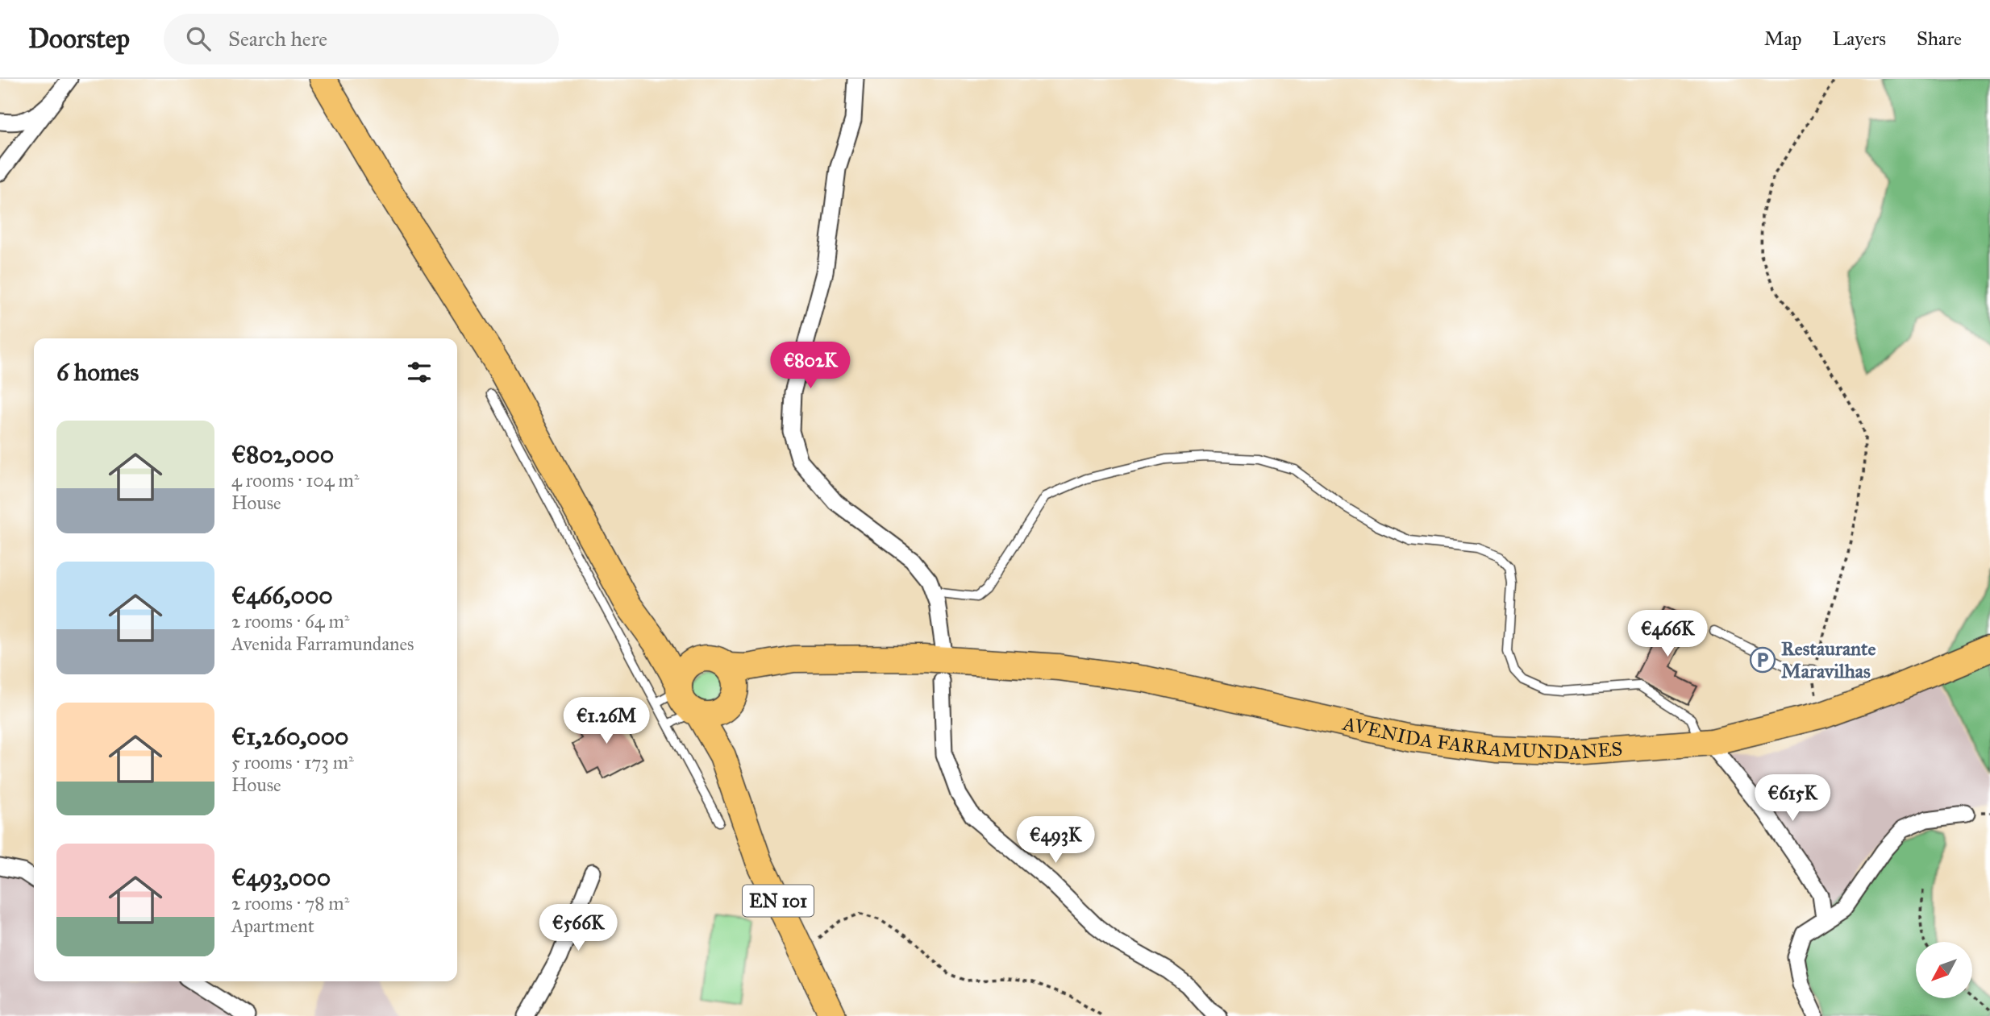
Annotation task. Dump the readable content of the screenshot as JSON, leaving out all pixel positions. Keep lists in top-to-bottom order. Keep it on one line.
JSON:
{"streets":{"main road":["AVENIDA FARRAMUNDANES","EN 101"]},"places":{"parking":["Restaurante Maravilhas"]},"north":"bottom left","page":{"header":"Doorstep","search":"Search here","nav":["Map","Layers","Share"],"heading":"6 homes","price":["€802K","€466K","€1.26M","€615K","€493K","€566K"],"list":[{"name":"€802,000","note":"4 rooms · 104 m² · House"},{"name":"€466,000","note":"2 rooms · 64 m² · Avenida Farramundanes"},{"name":"€1,260,000","note":"5 rooms · 173 m² · House"},{"name":"€493,000","note":"2 rooms · 78 m² · Apartment"}]}}
